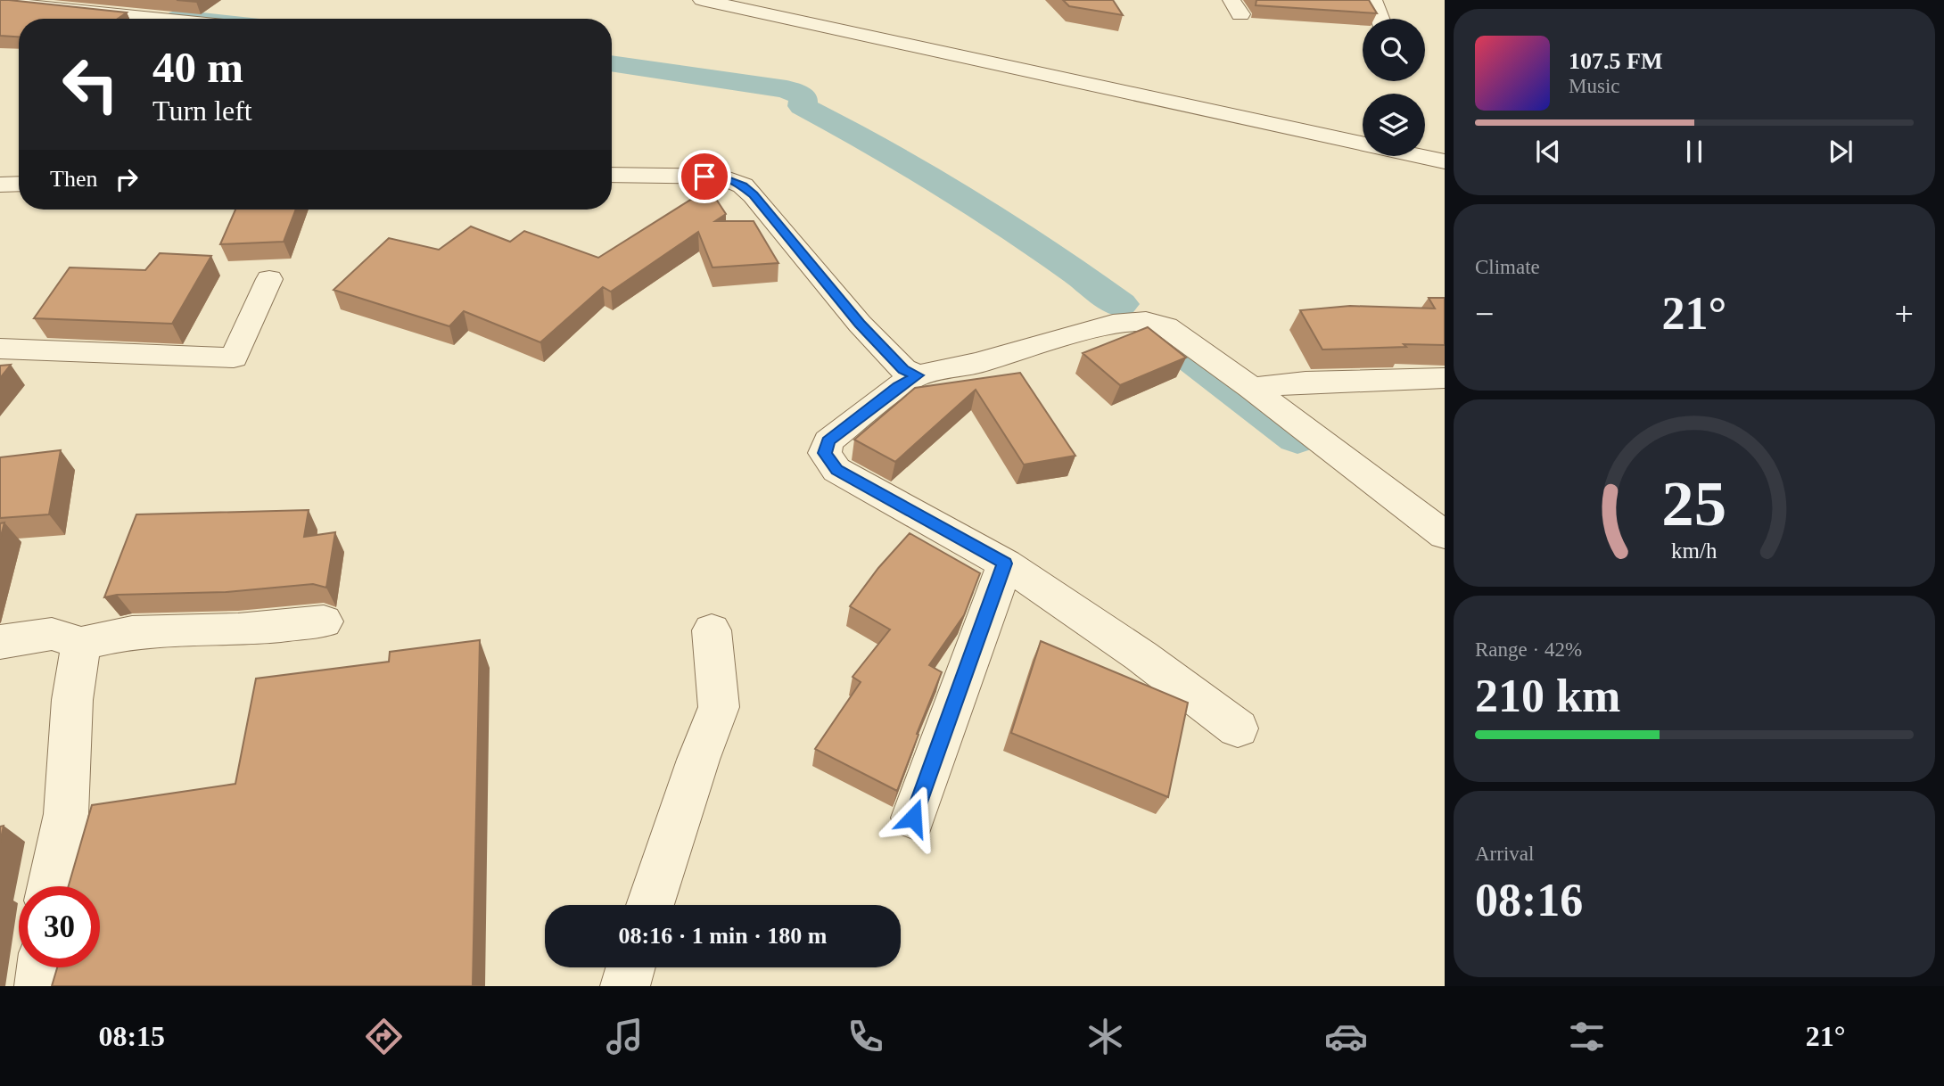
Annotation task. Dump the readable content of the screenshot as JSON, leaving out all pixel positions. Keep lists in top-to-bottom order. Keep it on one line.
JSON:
{"page":{"turn":["40 m","Turn left"],"song":["107.5 FM","Music"],"then":"Then","tile":["Climate",["Range · 42%","210 km"],["Arrival","08:16"]],"heat":["−","21°","+"],"limit":"30","trip":"08:16 · 1 min · 180 m","tabs":["08:15","21°"],"gauge":["25","km/h"]}}
